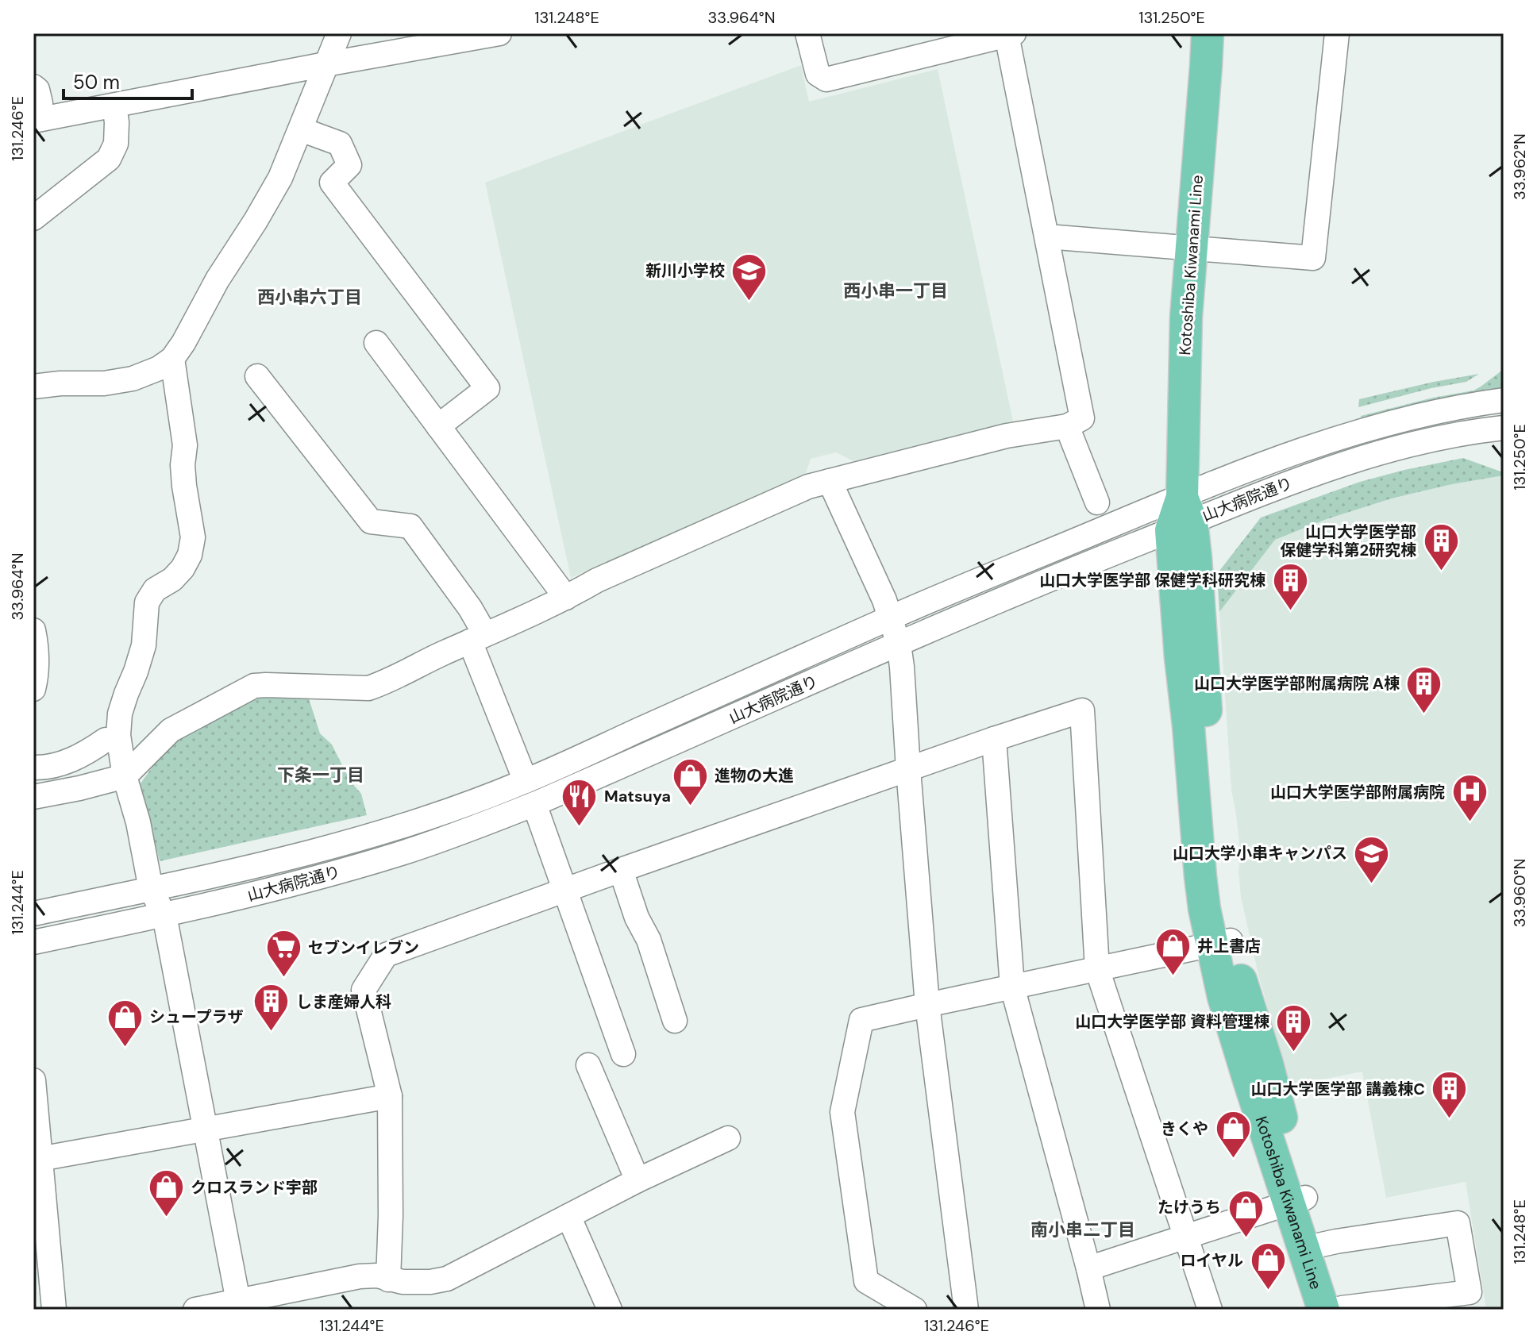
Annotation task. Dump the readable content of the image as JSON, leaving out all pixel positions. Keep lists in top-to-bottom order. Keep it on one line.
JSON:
{"streets":{"main road":["Kotoshiba Kiwanami Line"],"street":["山大病院通り"]},"crossings":[["Kotoshiba Kiwanami Line","山大病院通り"]],"districts":["西小串一丁目","西小串六丁目","下条一丁目","南小串二丁目"],"places":{"school or university":["新川小学校","山口大学小串キャンパス"],"building":["山口大学医学部 保健学科第2研究棟","山口大学医学部 保健学科研究棟","山口大学医学部附属病院 A棟","しま産婦人科","山口大学医学部 資料管理棟","山口大学医学部 講義棟C"],"shop":["進物の大進","井上書店","シュープラザ","きくや","クロスランド宇部","たけうち","ロイヤル"],"hospital":["山口大学医学部附属病院"],"restaurant":["Matsuya"],"supermarket":["セブンイレブン"]},"scale_bar":"50 m","coordinates":["131.248°E","33.964°N","131.250°E","131.246°E","33.962°N","33.960°N","131.244°E"]}
